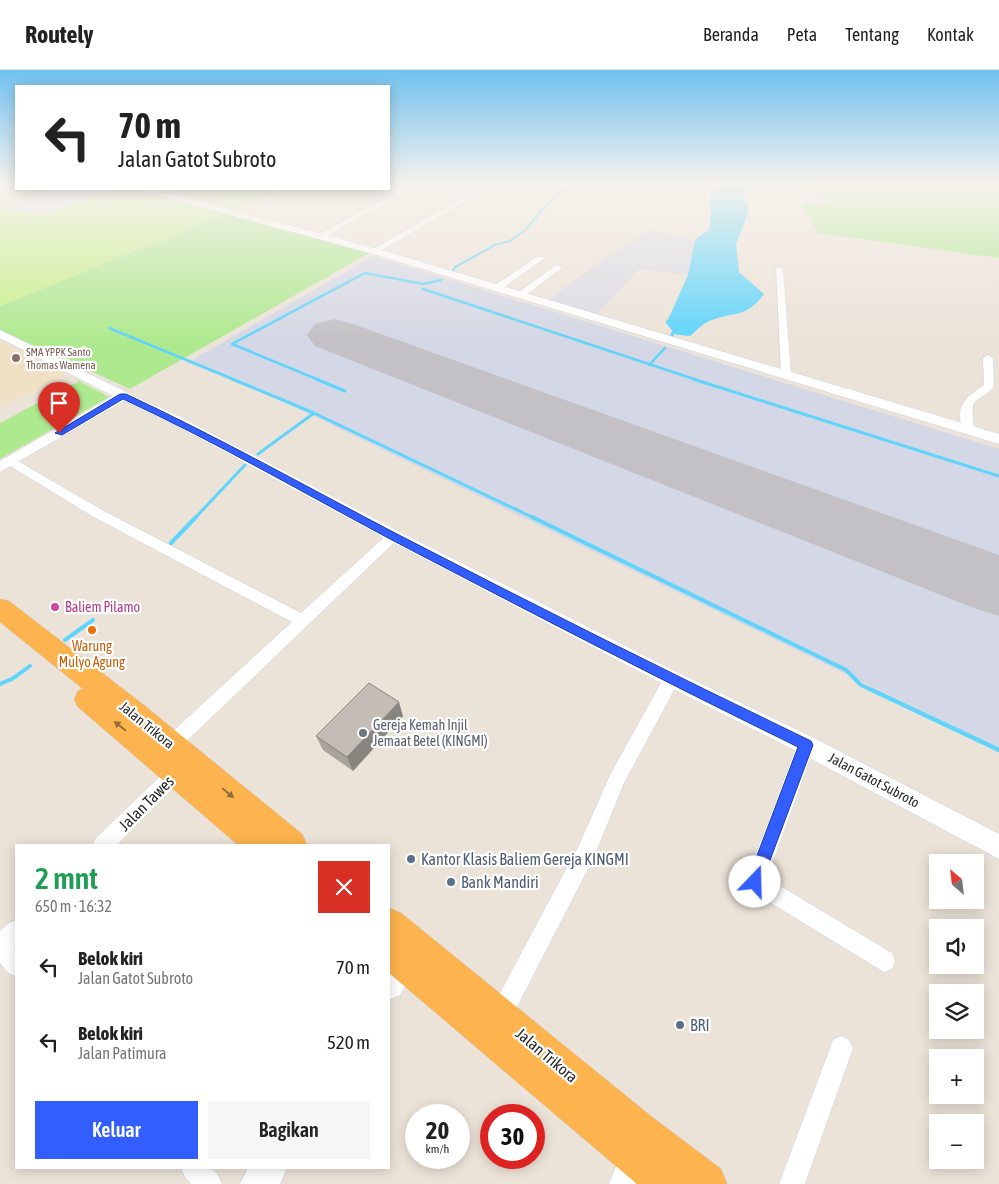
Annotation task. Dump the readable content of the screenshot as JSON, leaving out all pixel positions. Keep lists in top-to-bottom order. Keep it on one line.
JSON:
{"streets":{"highway":["Jalan Trikora"],"street":["Jalan Gatot Subroto","Jalan Tawes"]},"crossings":[["Jalan Trikora","Jalan Tawes"],["Jalan Gatot Subroto","Jalan Tawes"]],"places":["SMA YPPK Santo Thomas Wamena","Baliem Pilamo","Warung Mulyo Agung","Gereja Kemah Injil Jemaat Betel (KINGMI)","Kantor Klasis Baliem Gereja KINGMI","Bank Mandiri","BRI"],"north":"top left","page":{"header":"Routely","nav":["Beranda","Peta","Tentang","Kontak"],"turn":["70 m","Jalan Gatot Subroto"],"heading":["2 mnt","650 m · 16:32"],"map_buttons":["+","−"],"list":[{"name":"Belok kiri","note":"Jalan Gatot Subroto","value":"70 m"},{"name":"Belok kiri","note":"Jalan Patimura","value":"520 m"}],"buttons":["Keluar","Bagikan"],"speed":"20 km/h","limit":"30"}}
